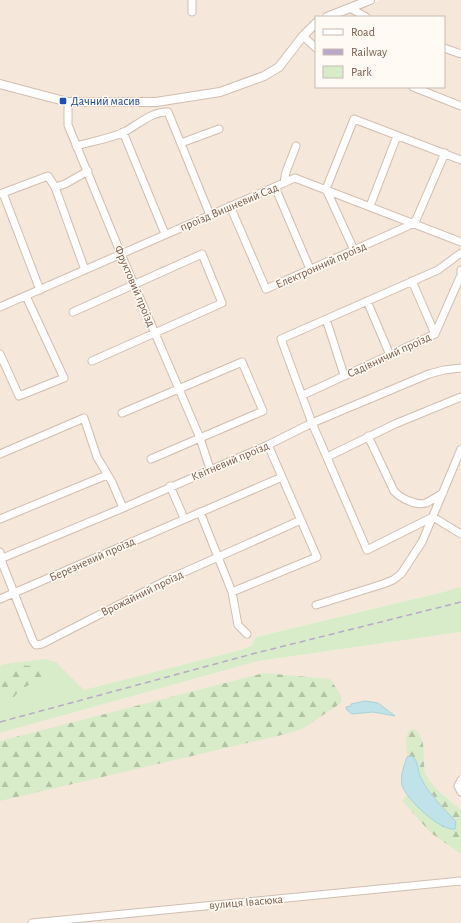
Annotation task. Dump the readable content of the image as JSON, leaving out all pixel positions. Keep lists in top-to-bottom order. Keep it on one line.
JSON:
{"streets":{"street":["проїзд Вишневий Сад","Електронний проїзд","Фруктовий проїзд","Садівничий проїзд","Квітневий проїзд","Березневий проїзд","Врожайний проїзд","вулиця Івасюка"]},"crossings":[["проїзд Вишневий Сад","Електронний проїзд"],["проїзд Вишневий Сад","Фруктовий проїзд"],["Фруктовий проїзд","Квітневий проїзд"],["Березневий проїзд","Врожайний проїзд"]],"places":{"transit":["Дачний масив"]},"legend":["Road","Railway","Park"]}
